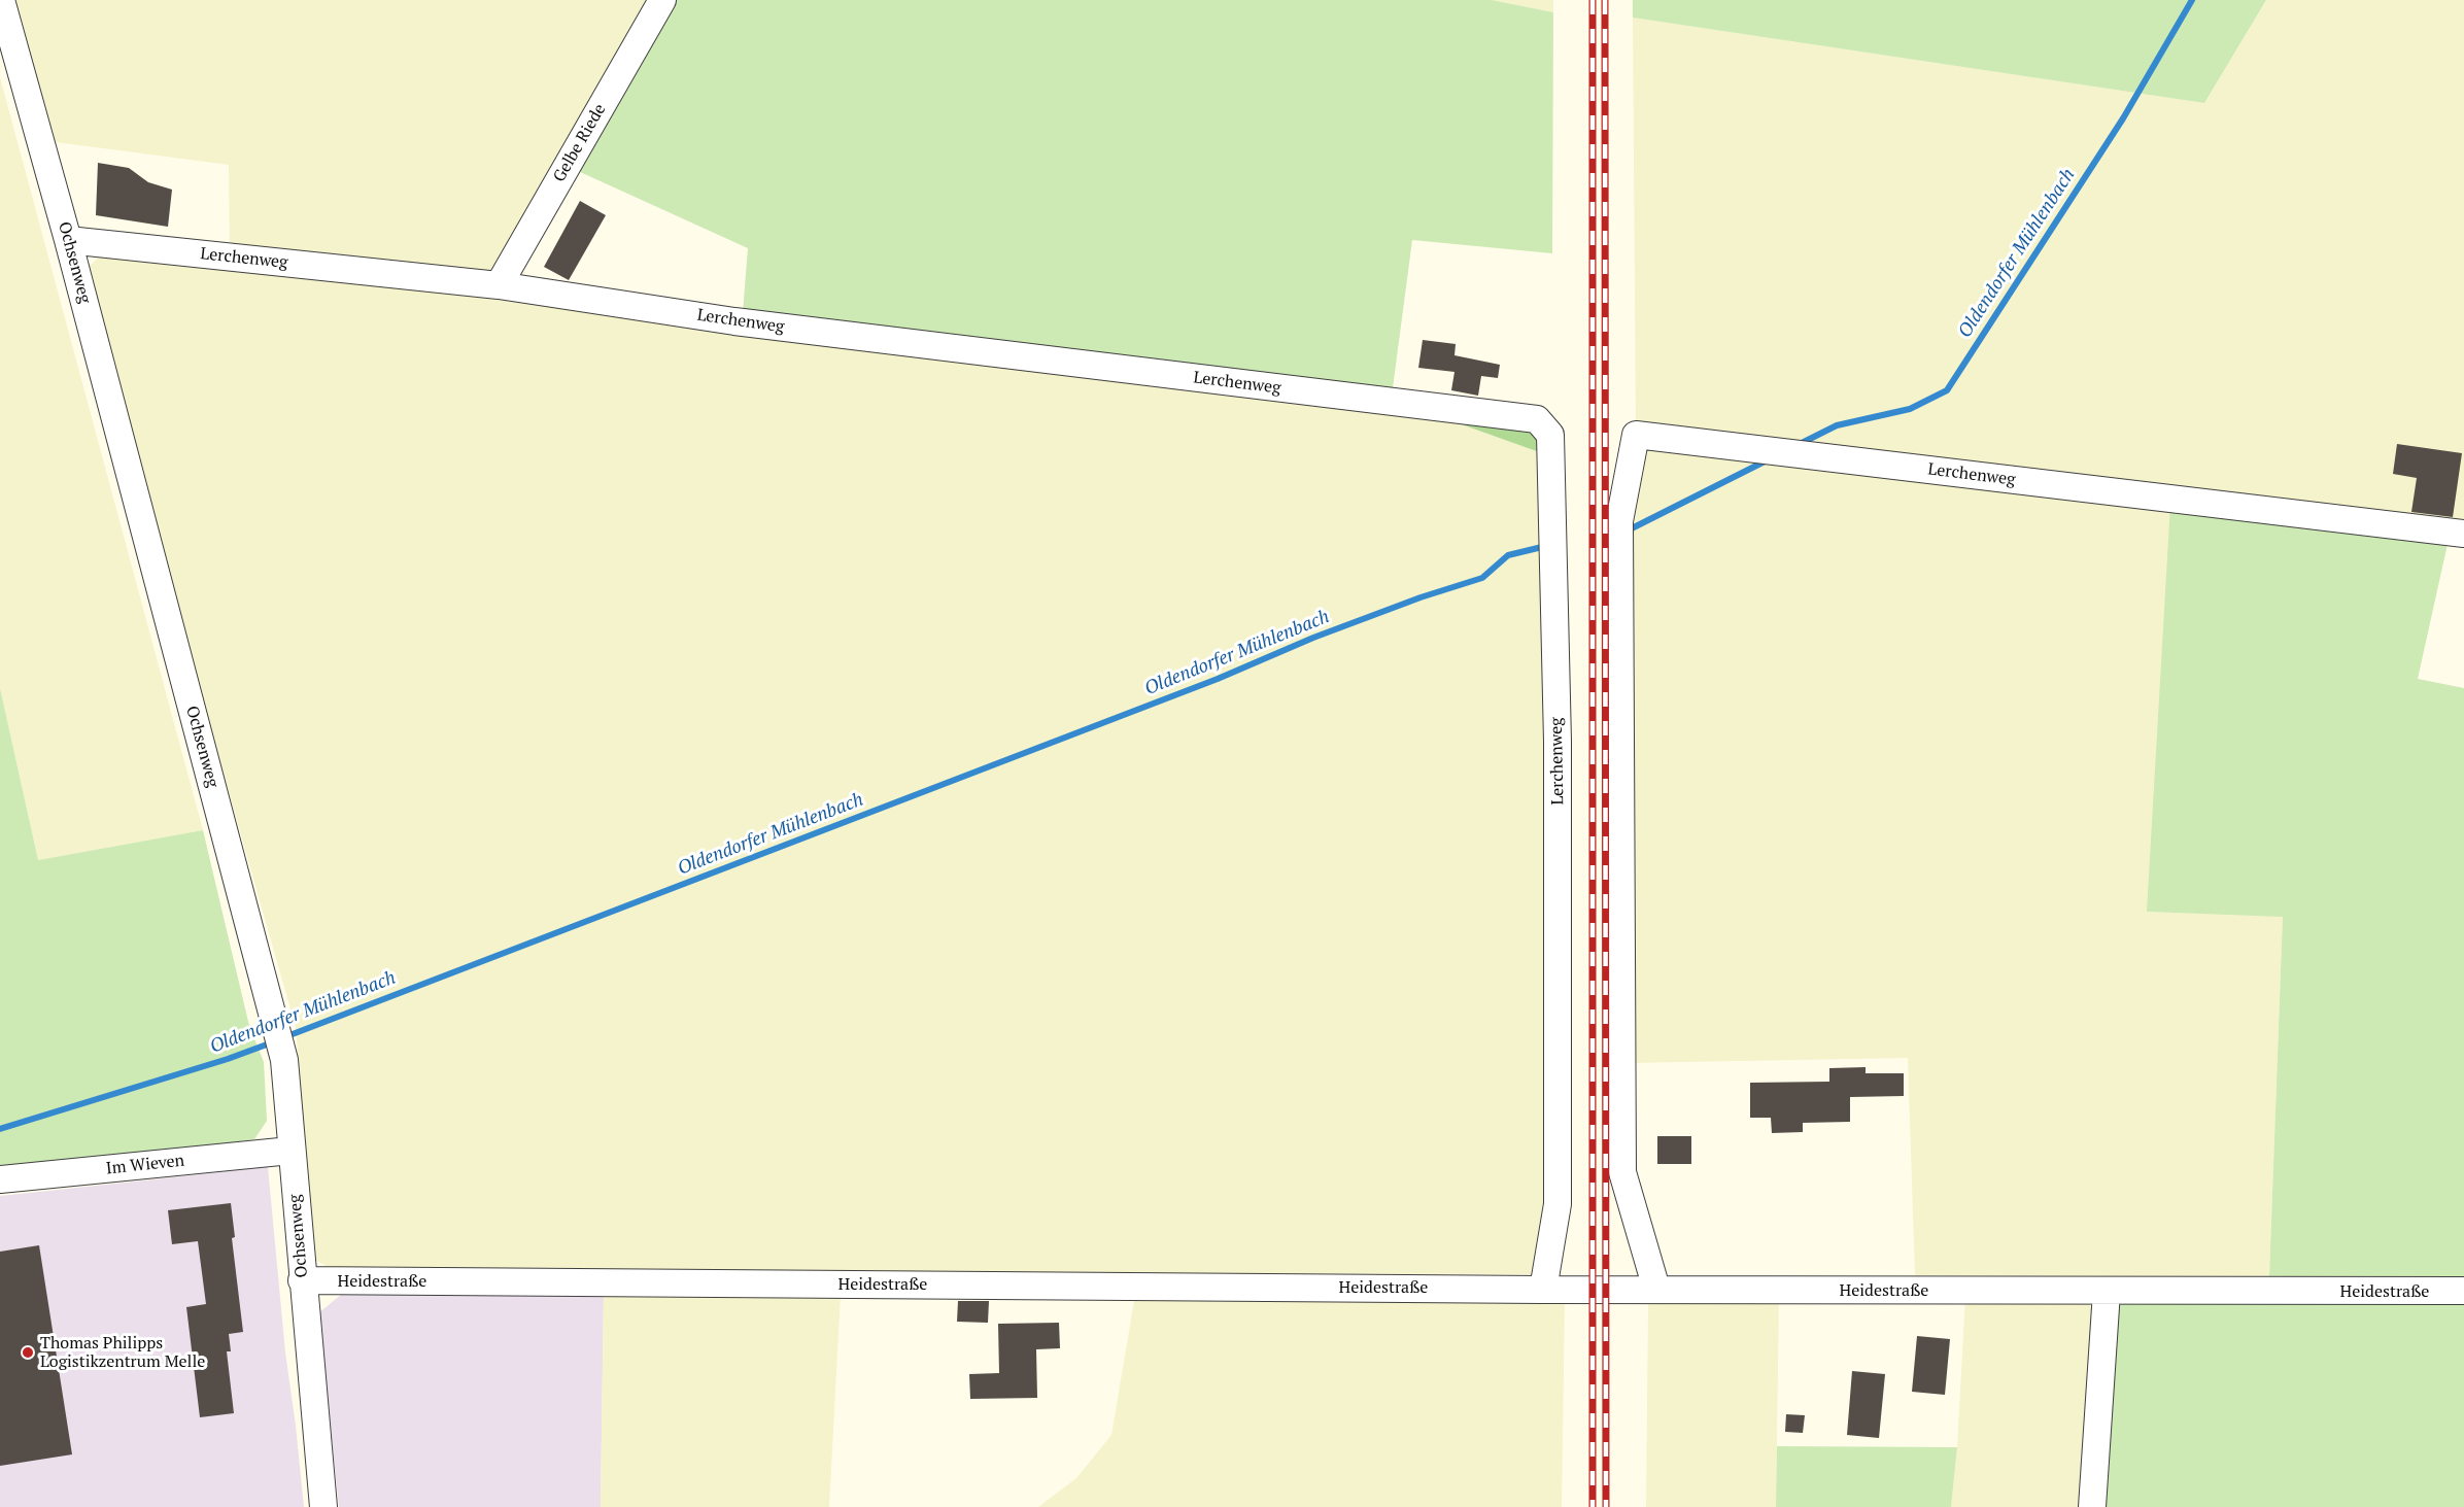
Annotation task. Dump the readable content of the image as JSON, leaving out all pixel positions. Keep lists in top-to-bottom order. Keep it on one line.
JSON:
{"streets":{"street":["Gelbe Riede","Lerchenweg","Ochsenweg","Im Wieven","Heidestraße"]},"crossings":[["Gelbe Riede","Lerchenweg"],["Lerchenweg","Ochsenweg"],["Lerchenweg","Heidestraße"],["Ochsenweg","Im Wieven"],["Ochsenweg","Heidestraße"]],"water":["Oldendorfer Mühlenbach"],"places":["Thomas Philipps Logistikzentrum Melle"]}
